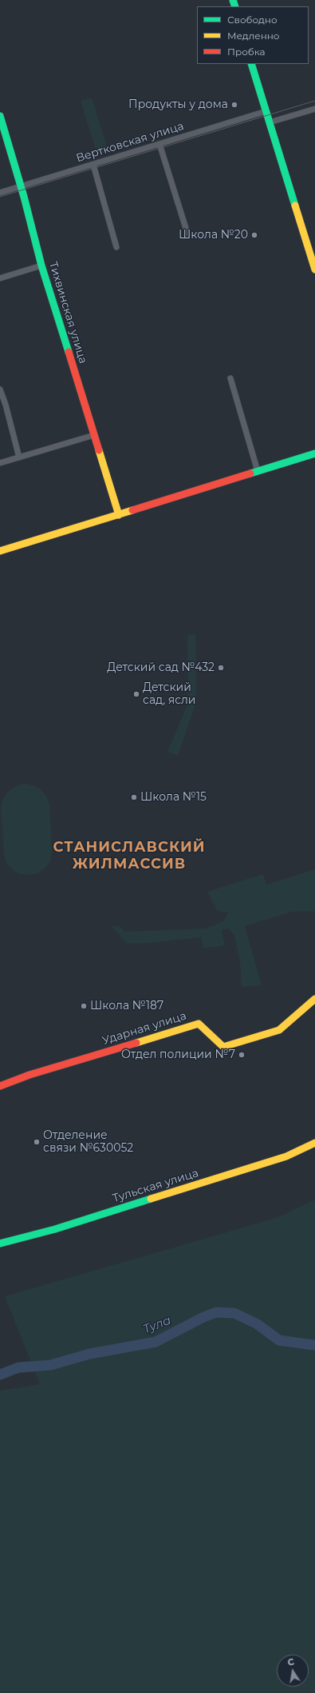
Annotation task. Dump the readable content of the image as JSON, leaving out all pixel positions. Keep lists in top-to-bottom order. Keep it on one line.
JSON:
{"streets":{"street":["Вертковская улица","Тихвинская улица","Ударная улица","Тульская улица"]},"crossings":[["Вертковская улица","Тихвинская улица"]],"districts":["СТАНИСЛАВСКИЙ ЖИЛМАССИВ"],"water":["Тула"],"places":["Продукты у дома","Школа №20","Детский сад №432","Детский сад, ясли","Школа №15","Школа №187","Отдел полиции №7","Отделение связи №630052"],"legend":["Свободно","Медленно","Пробка"],"north":"top"}
